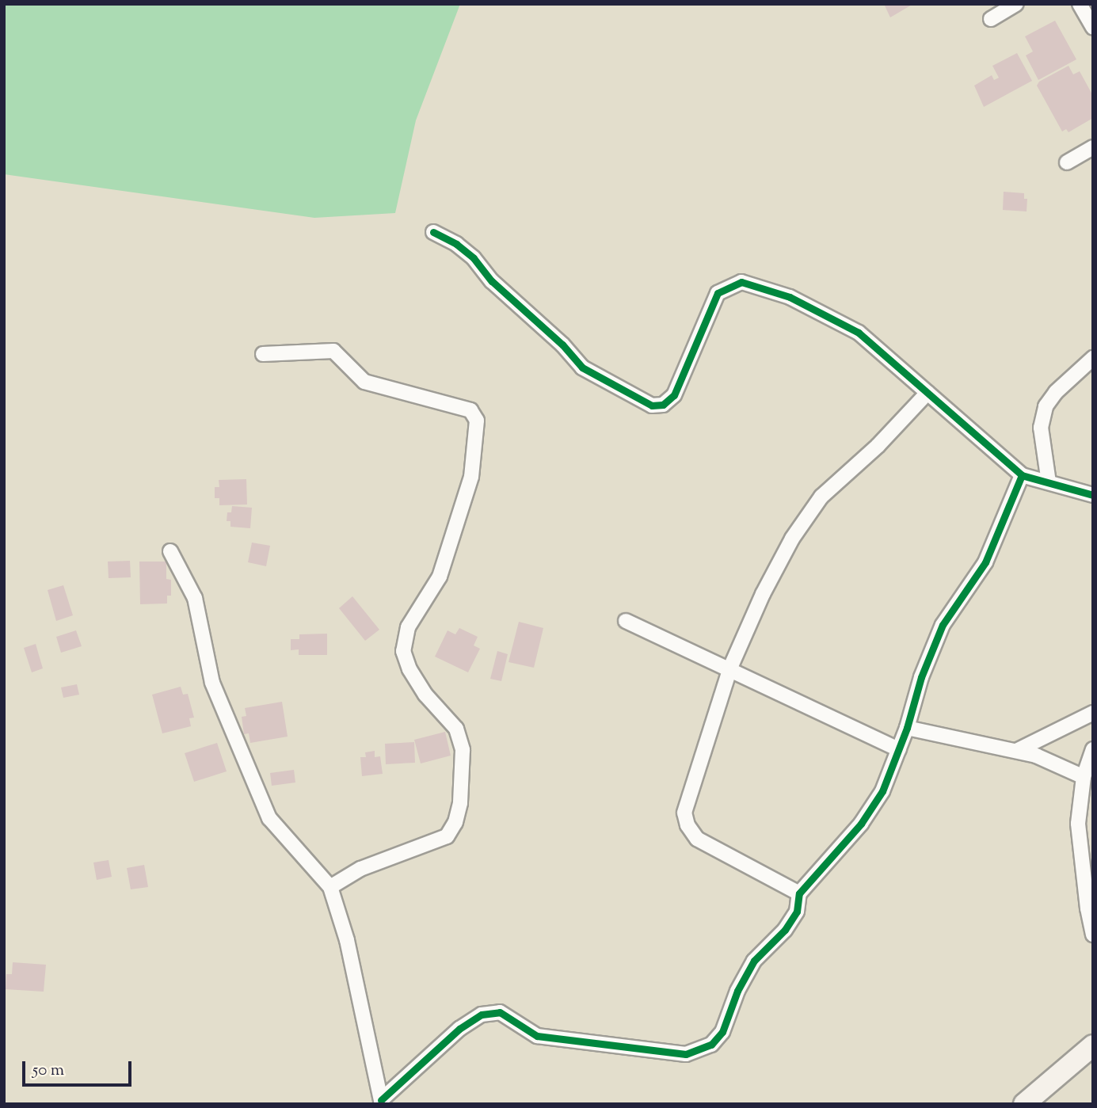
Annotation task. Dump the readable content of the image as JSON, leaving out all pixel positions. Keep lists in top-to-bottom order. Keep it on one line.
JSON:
{"scale_bar":"50 m"}
